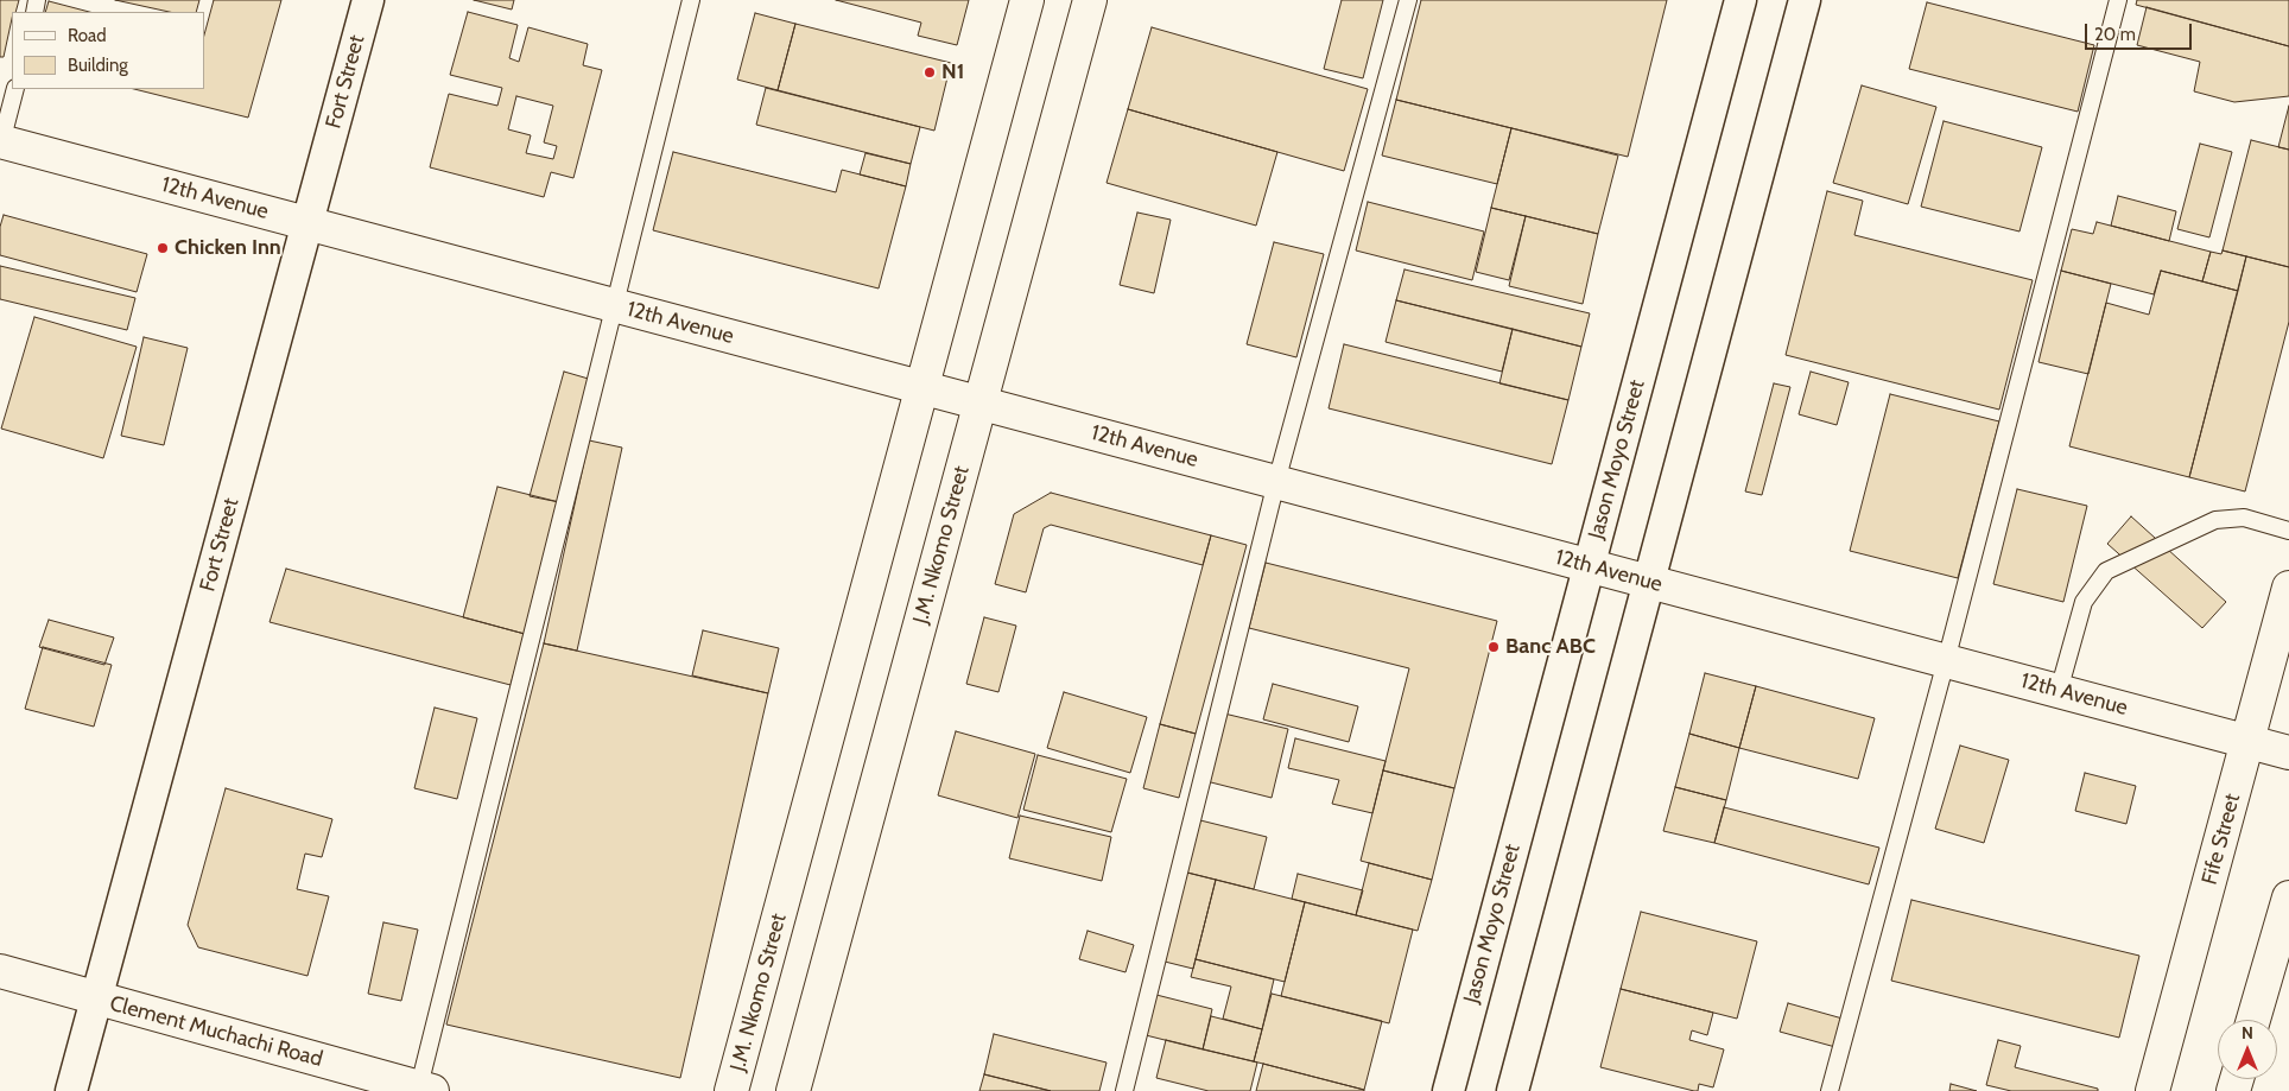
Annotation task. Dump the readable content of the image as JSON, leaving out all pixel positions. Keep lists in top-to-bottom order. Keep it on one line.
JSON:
{"streets":{"main road":["12th Avenue","J.M. Nkomo Street","Fife Street","Clement Muchachi Road"],"street":["Fort Street","Jason Moyo Street"]},"crossings":[["Fort Street","12th Avenue"],["Fort Street","Clement Muchachi Road"],["12th Avenue","Jason Moyo Street"],["12th Avenue","J.M. Nkomo Street"],["12th Avenue","Fife Street"]],"places":["N1","Chicken Inn","Banc ABC"],"legend":["Road","Building"],"scale_bar":"20 m","north":"top"}
